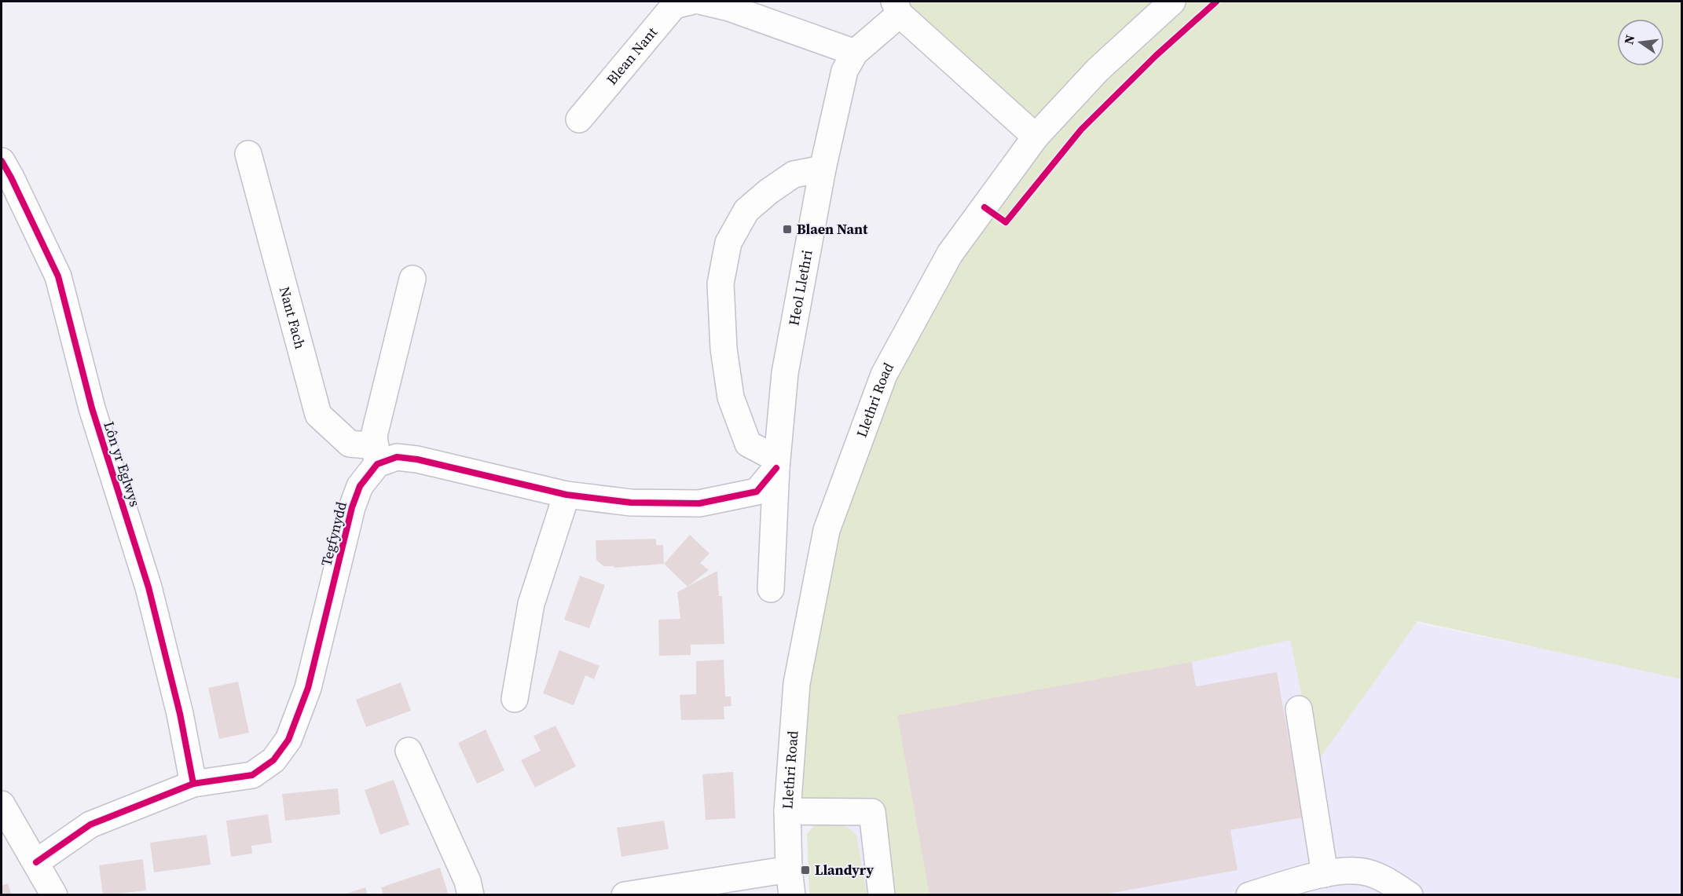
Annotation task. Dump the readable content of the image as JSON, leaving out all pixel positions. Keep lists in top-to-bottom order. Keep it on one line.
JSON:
{"streets":{"street":["Blean Nant","Heol Llethri","Nant Fach","Llethri Road","Lôn yr Eglwys","Tegfynydd"]},"crossings":[["Nant Fach","Tegfynydd"],["Lôn yr Eglwys","Tegfynydd"]],"places":{"transit":["Blaen Nant","Llandyry"]},"north":"left"}
